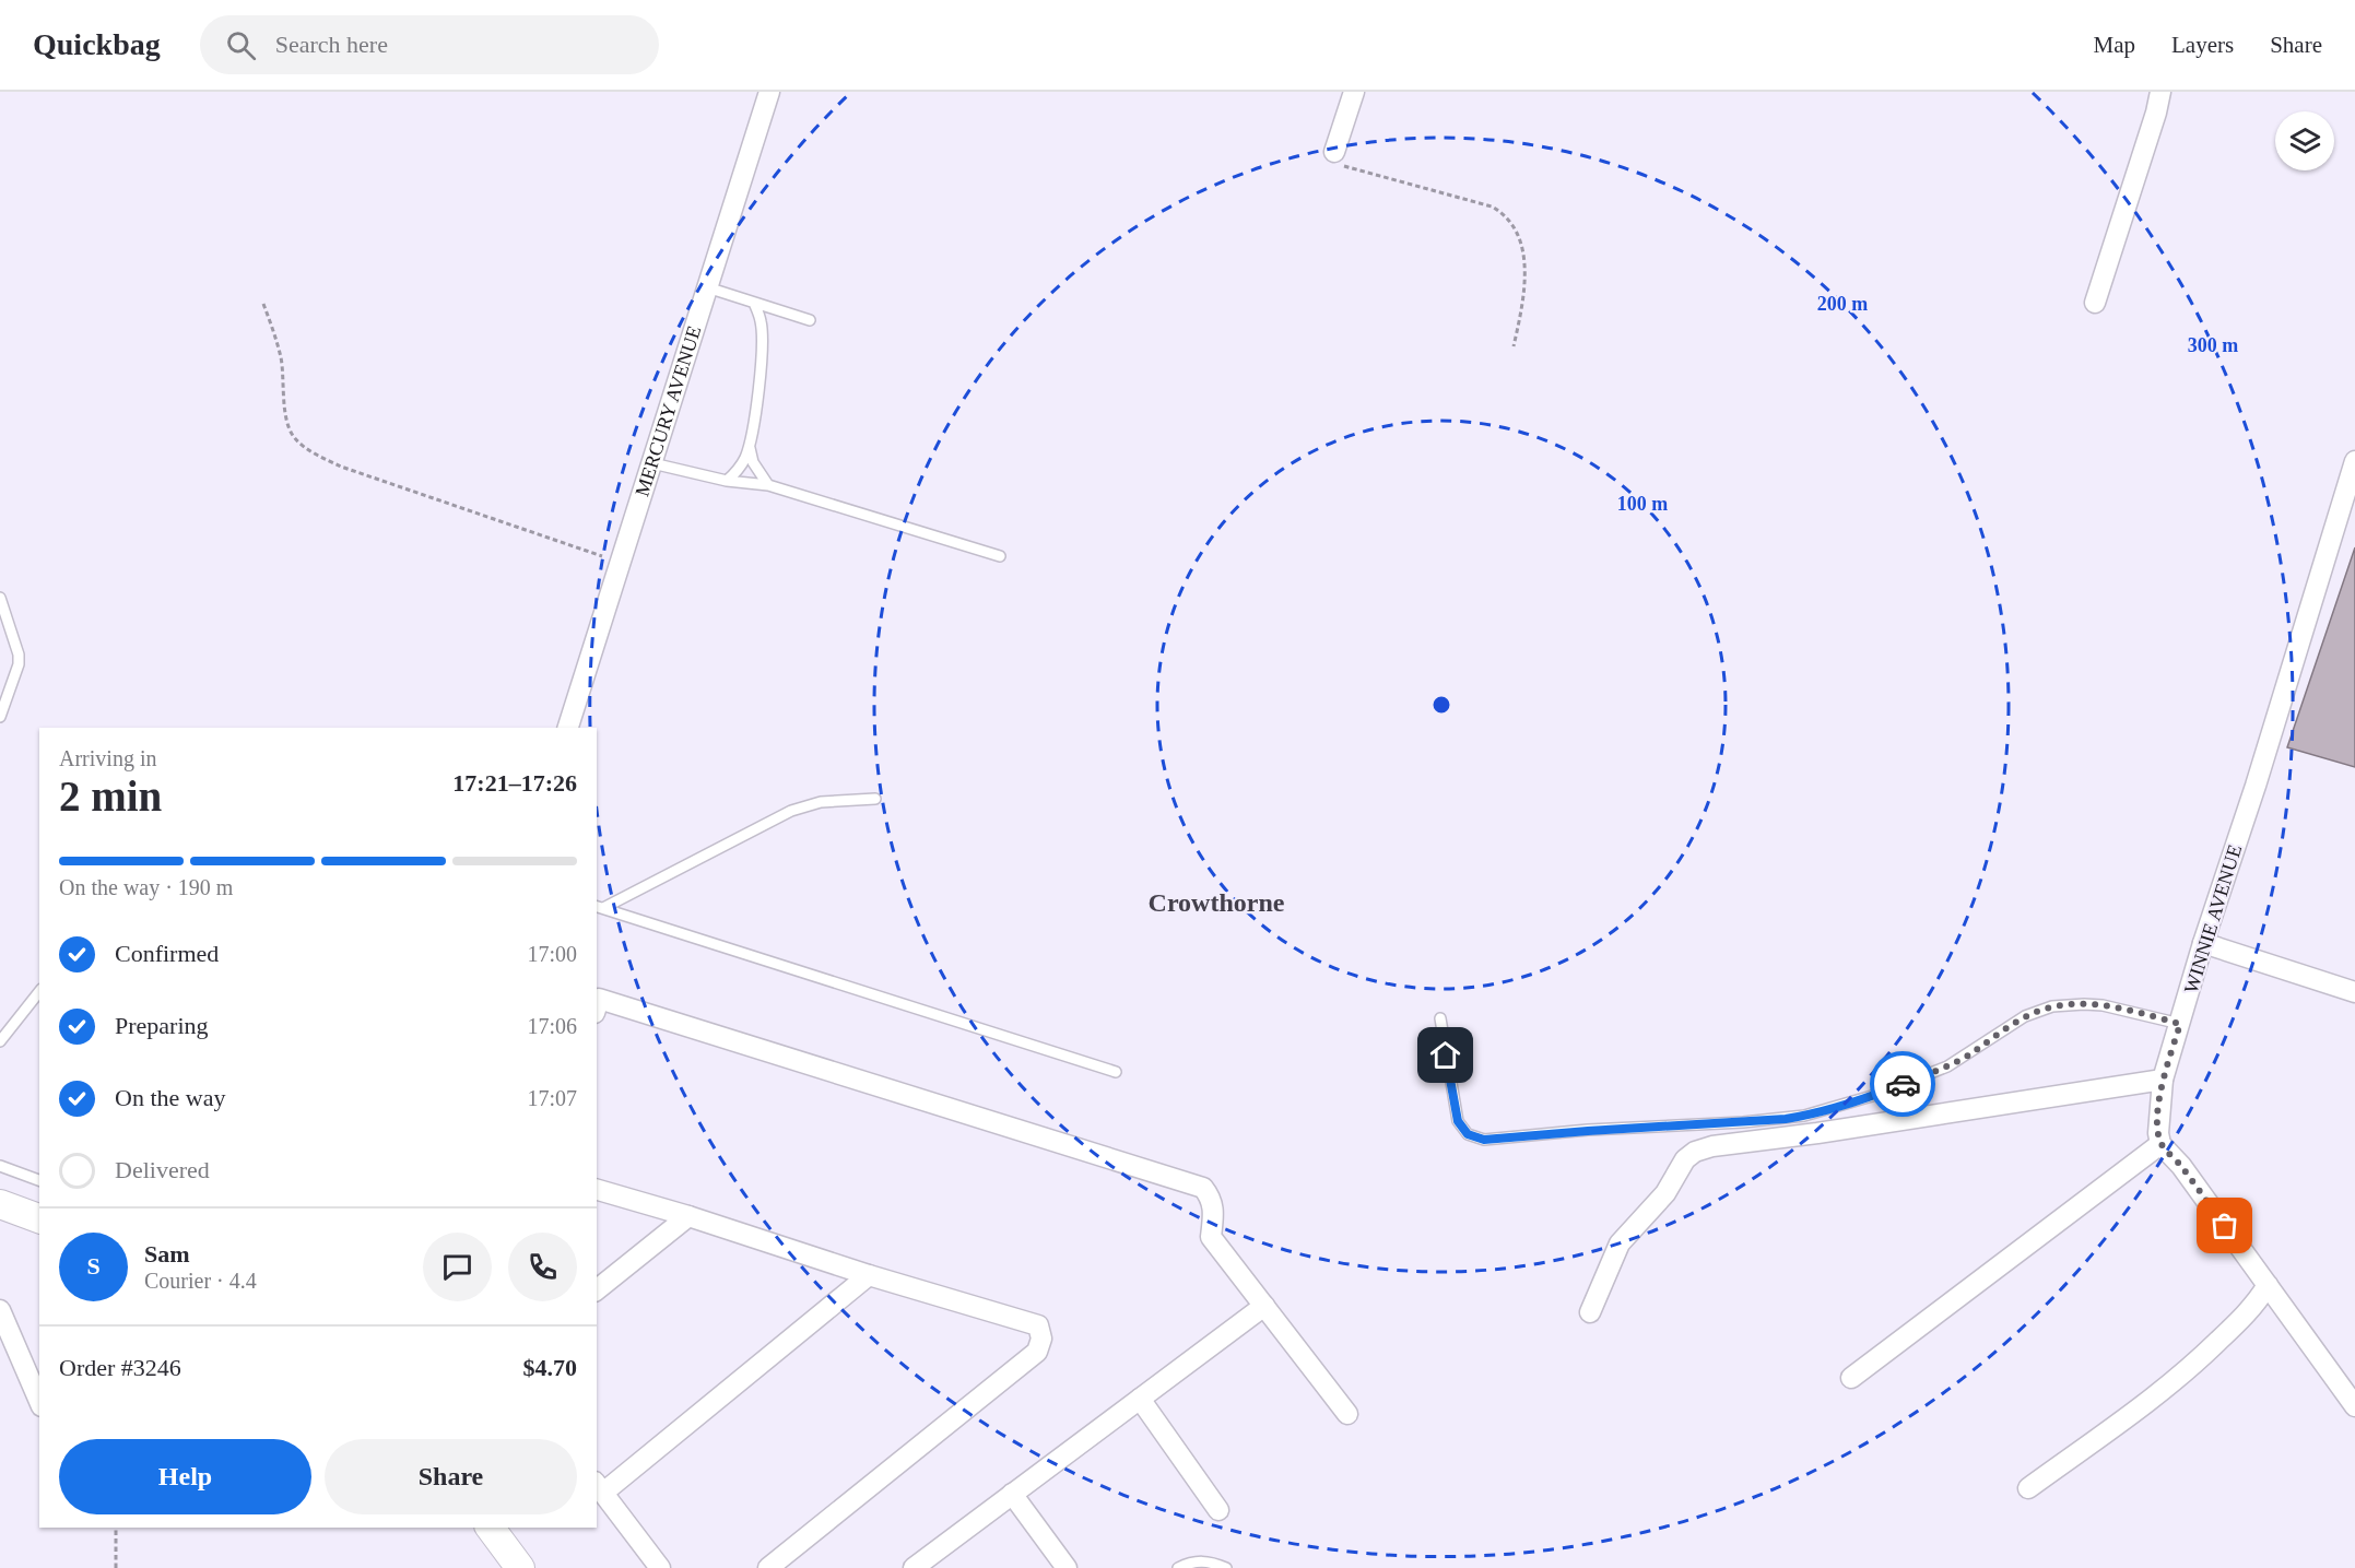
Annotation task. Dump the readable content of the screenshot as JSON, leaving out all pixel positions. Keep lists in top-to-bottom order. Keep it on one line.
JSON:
{"streets":{"street":["MERCURY AVENUE","WINNIE AVENUE"]},"districts":["Crowthorne"],"page":{"header":"Quickbag","search":"Search here","nav":["Map","Layers","Share"],"heading":["2 min","Arriving in","17:21–17:26"],"panel":["Sam","Courier · 4.4","Order #3246","$4.70"],"bar":"On the way · 190 m","list":[["Confirmed","17:00"],["Preparing","17:06"],["On the way","17:07"],"Delivered"],"round":"S","buttons":["Help","Share"]},"rings":["200 m","300 m","100 m"]}
